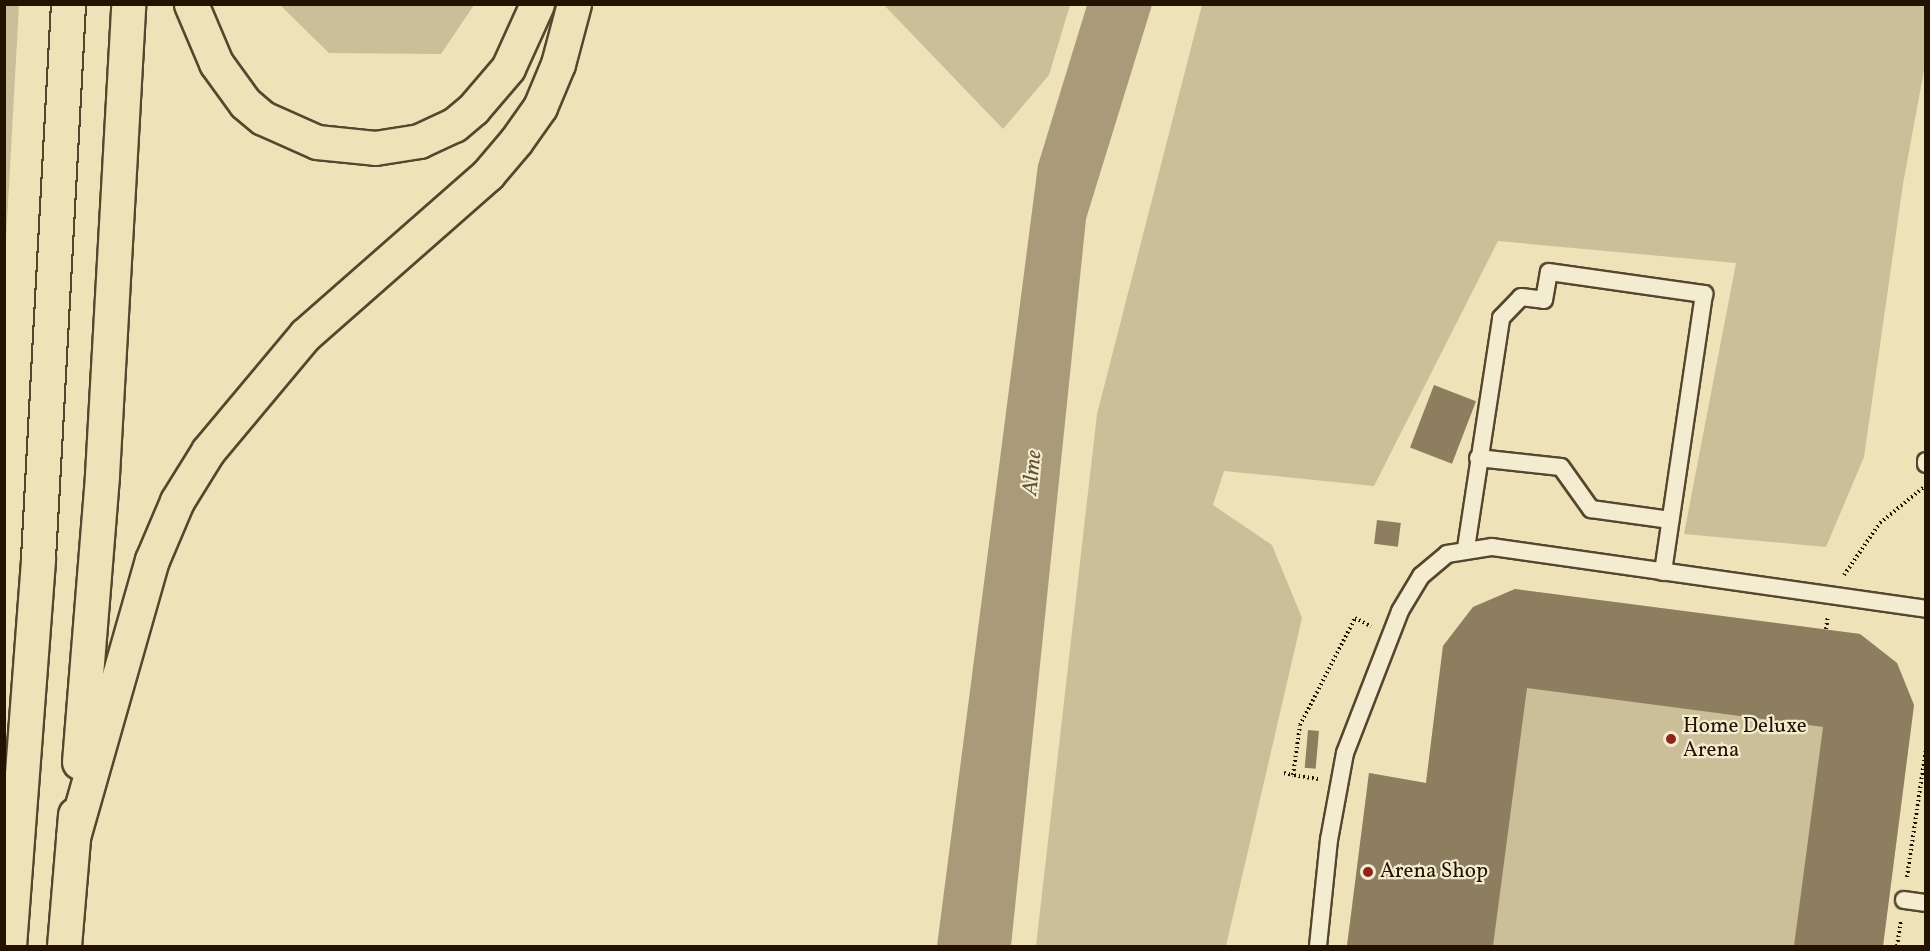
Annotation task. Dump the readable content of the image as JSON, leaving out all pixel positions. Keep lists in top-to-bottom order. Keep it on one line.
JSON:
{"water":["Alme"],"places":["Home Deluxe Arena","Arena Shop"]}
